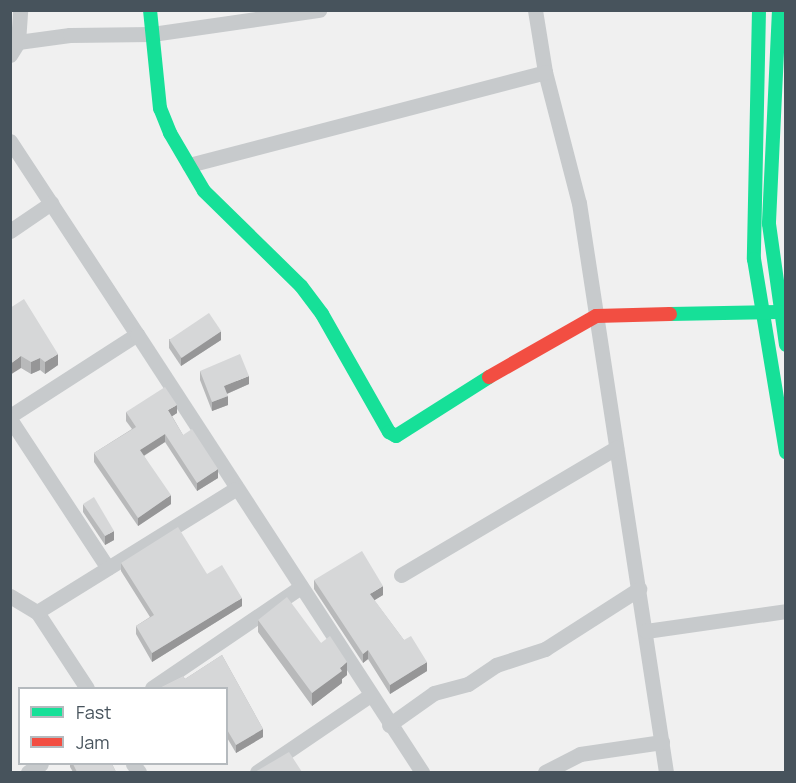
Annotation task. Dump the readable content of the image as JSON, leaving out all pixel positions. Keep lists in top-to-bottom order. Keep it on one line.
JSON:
{"legend":["Fast","Jam"]}
